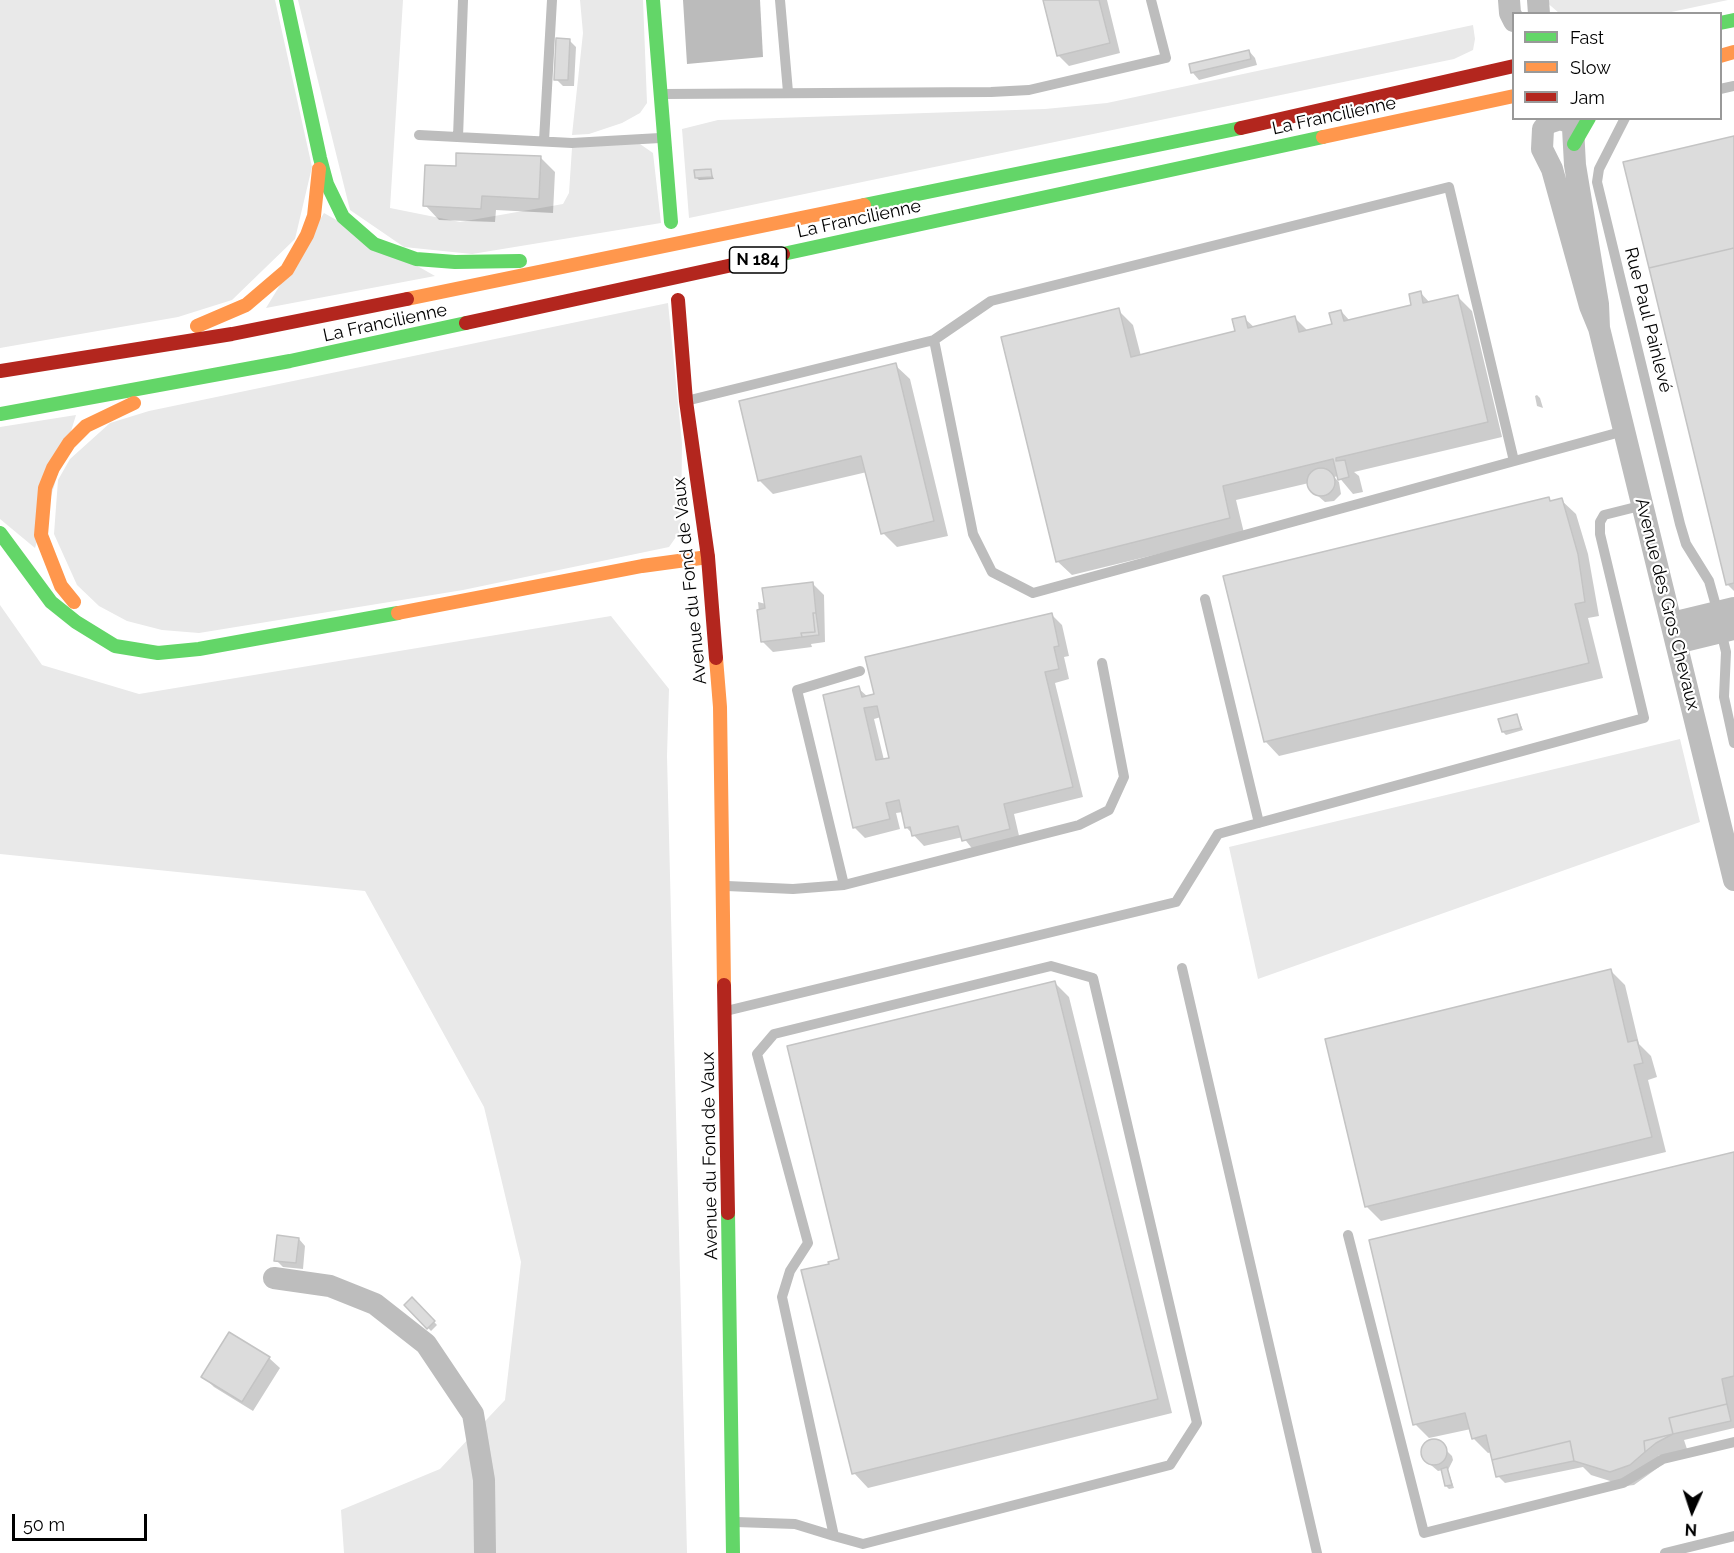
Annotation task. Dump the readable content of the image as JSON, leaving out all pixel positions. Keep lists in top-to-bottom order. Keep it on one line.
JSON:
{"streets":{"main road":["La Francilienne","N 184","Avenue du Fond de Vaux"],"street":["Avenue des Gros Chevaux"],"lane":["Rue Paul Painlevé"]},"legend":["Fast","Slow","Jam"],"scale_bar":"50 m","north":"bottom"}
